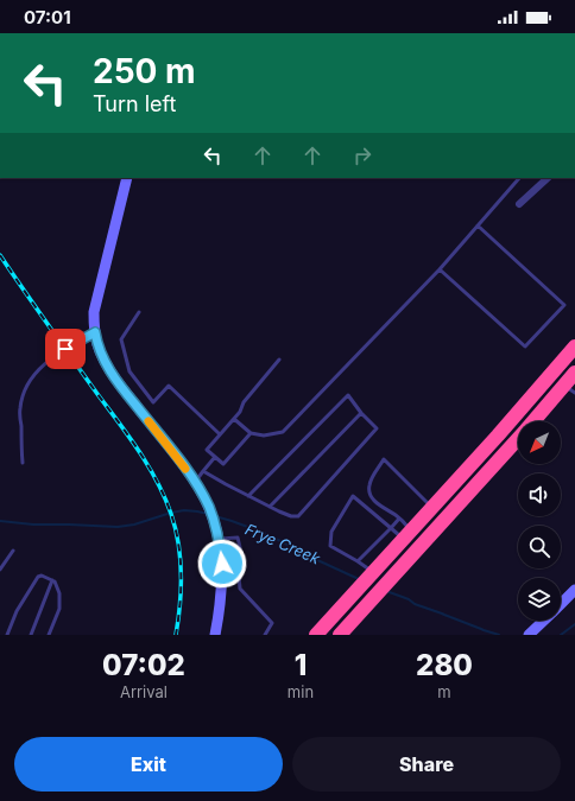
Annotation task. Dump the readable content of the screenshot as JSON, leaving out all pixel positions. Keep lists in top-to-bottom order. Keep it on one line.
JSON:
{"water":["Frye Creek"],"north":"bottom left","page":{"status":"07:01","turn":["250 m","Turn left"],"eta":["07:02","Arrival","1","min","280","m"],"buttons":["Exit","Share"]}}
